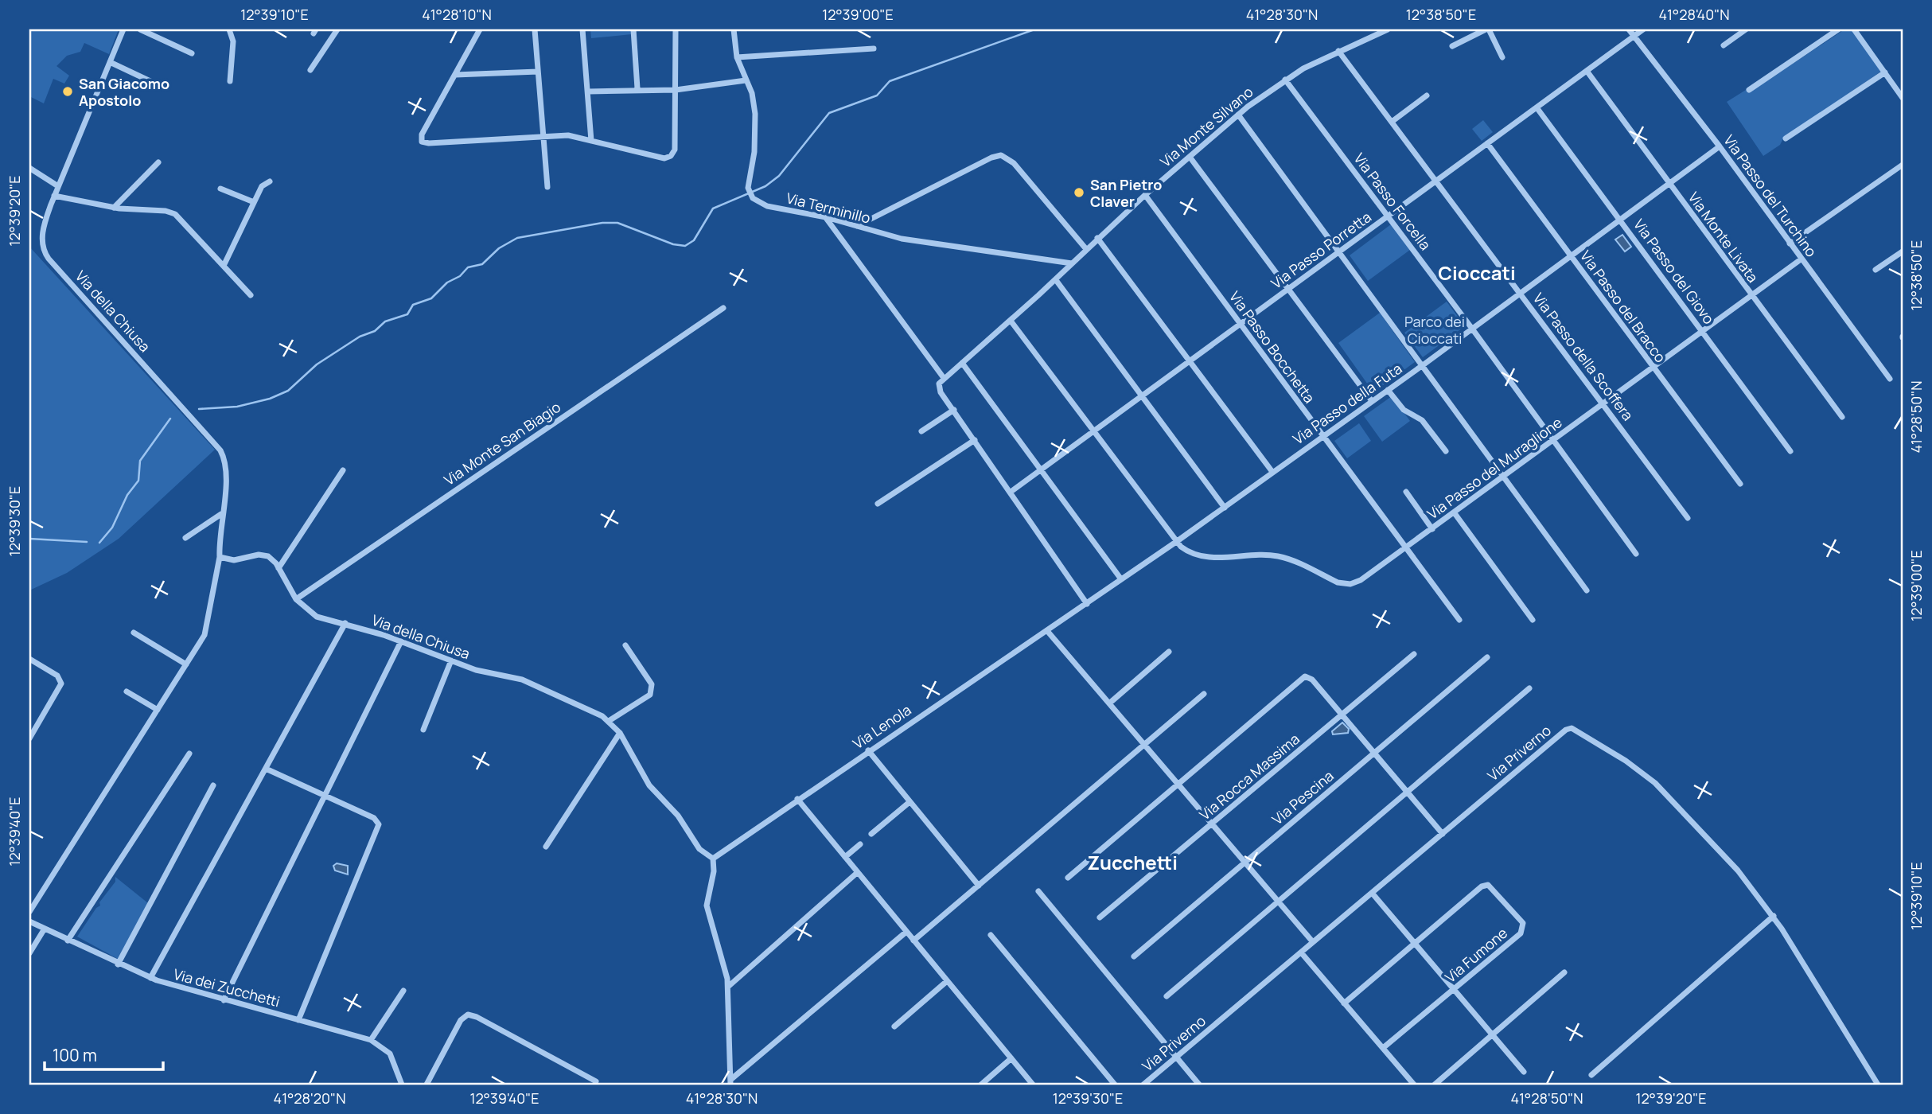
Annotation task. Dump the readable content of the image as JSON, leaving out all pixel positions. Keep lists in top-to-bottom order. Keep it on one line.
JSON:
{"streets":{"street":["Via Monte Silvano","Via Passo del Turchino","Via Passo Forcella","Via Terminillo","Via Monte Livata","Via Passo Porretta","Via Passo del Giovo","Via Passo del Bracco","Via della Chiusa","Via Passo Bocchetta","Via Passo della Scoffera","Via Passo della Futa","Via Monte San Biagio","Via Passo del Muraglione","Via Lenola","Via Priverno","Via Rocca Massima","Via Pescina","Via Fumone","Via dei Zucchetti"]},"crossings":[["Via Monte Silvano","Via Passo Forcella"],["Via Monte Silvano","Via Terminillo"],["Via Monte Silvano","Via Passo Bocchetta"],["Via Monte Silvano","Via Passo della Scoffera"],["Via Passo del Turchino","Via Passo Porretta"],["Via Passo del Turchino","Via Passo della Futa"],["Via Passo del Turchino","Via Passo del Muraglione"],["Via Passo Forcella","Via Passo Porretta"],["Via Passo Forcella","Via Passo della Futa"],["Via Passo Forcella","Via Passo del Muraglione"],["Via Monte Livata","Via Passo Porretta"],["Via Monte Livata","Via Passo della Futa"],["Via Monte Livata","Via Passo del Muraglione"],["Via Passo Porretta","Via Passo del Giovo"],["Via Passo Porretta","Via Passo del Bracco"],["Via Passo Porretta","Via Passo Bocchetta"],["Via Passo Porretta","Via Passo della Scoffera"],["Via Passo del Giovo","Via Passo della Futa"],["Via Passo del Giovo","Via Passo del Muraglione"],["Via Passo del Bracco","Via Passo della Futa"],["Via Passo del Bracco","Via Passo del Muraglione"],["Via della Chiusa","Via Monte San Biagio"],["Via della Chiusa","Via Lenola"],["Via Passo Bocchetta","Via Passo della Futa"],["Via Passo Bocchetta","Via Passo del Muraglione"],["Via Passo della Scoffera","Via Passo della Futa"],["Via Passo della Scoffera","Via Passo del Muraglione"],["Via Passo della Futa","Via Passo del Muraglione"],["Via Passo della Futa","Via Lenola"]],"districts":["Cioccati","Zucchetti"],"parks":["Parco dei Cioccati"],"places":["San Giacomo Apostolo","San Pietro Claver"],"scale_bar":"100 m","coordinates":["12°39'10\"E","41°28'10\"N","12°39'00\"E","41°28'30\"N","12°38'50\"E","41°28'40\"N","12°39'20\"E","41°28'50\"N","12°39'30\"E","12°39'40\"E","41°28'20\"N"]}
